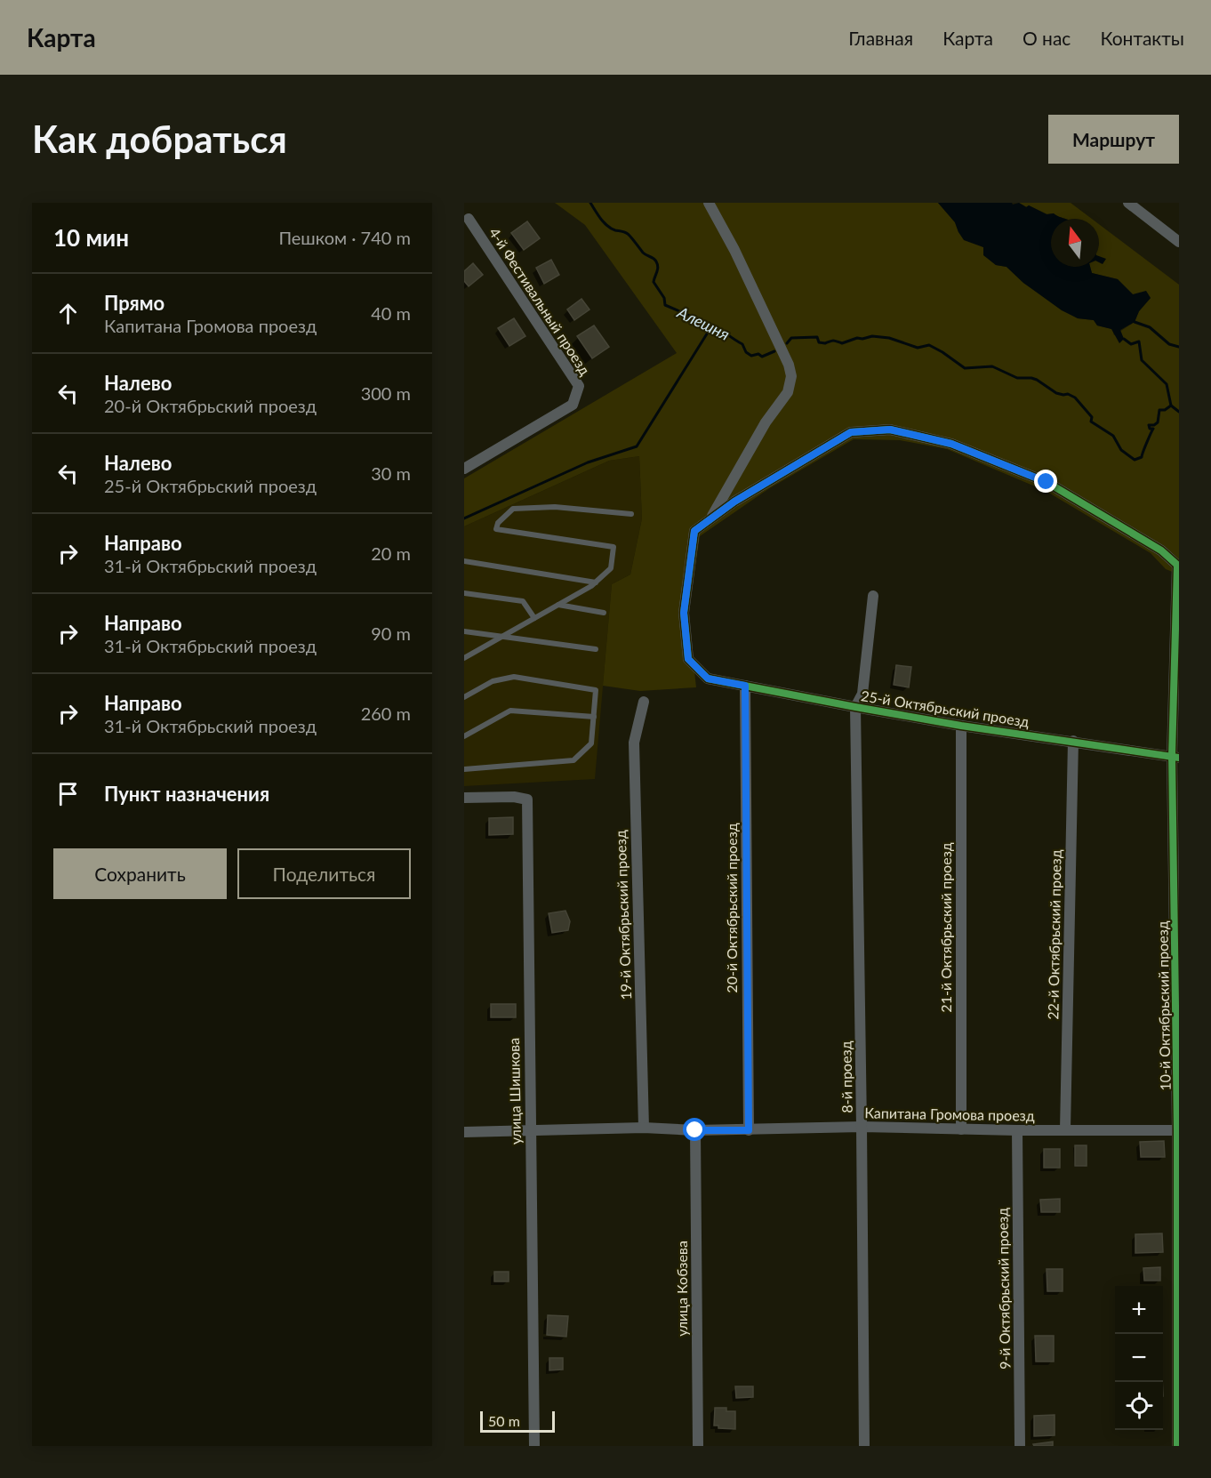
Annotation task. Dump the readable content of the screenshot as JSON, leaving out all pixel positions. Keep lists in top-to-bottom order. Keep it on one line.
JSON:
{"streets":{"street":["4-й Фестивальный проезд","25-й Октябрьский проезд","20-й Октябрьский проезд","19-й Октябрьский проезд","21-й Октябрьский проезд","22-й Октябрьский проезд","10-й Октябрьский проезд","8-й проезд","улица Шишкова","Капитана Громова проезд","улица Кобзева","9-й Октябрьский проезд"]},"crossings":[["25-й Октябрьский проезд","20-й Октябрьский проезд"],["25-й Октябрьский проезд","21-й Октябрьский проезд"],["25-й Октябрьский проезд","22-й Октябрьский проезд"],["25-й Октябрьский проезд","10-й Октябрьский проезд"],["25-й Октябрьский проезд","8-й проезд"],["20-й Октябрьский проезд","Капитана Громова проезд"],["19-й Октябрьский проезд","Капитана Громова проезд"],["21-й Октябрьский проезд","Капитана Громова проезд"],["22-й Октябрьский проезд","Капитана Громова проезд"],["10-й Октябрьский проезд","Капитана Громова проезд"],["8-й проезд","Капитана Громова проезд"],["улица Шишкова","Капитана Громова проезд"],["Капитана Громова проезд","улица Кобзева"],["Капитана Громова проезд","9-й Октябрьский проезд"]],"water":["Алешня"],"scale_bar":"50 m","north":"top","page":{"header":"Карта","nav":["Главная","Карта","О нас","Контакты"],"buttons":["Маршрут",["Сохранить","Поделиться"]],"title":"Как добраться","heading":["10 мин","Пешком · 740 m"],"list":[["Прямо","Капитана Громова проезд","40 m"],["Налево","20-й Октябрьский проезд","300 m"],["Налево","25-й Октябрьский проезд","30 m"],["Направо","31-й Октябрьский проезд","20 m"],["Направо","31-й Октябрьский проезд","90 m"],["Направо","31-й Октябрьский проезд","260 m"],"Пункт назначения"],"map_buttons":["+","−"],"scale":"50 m"}}
